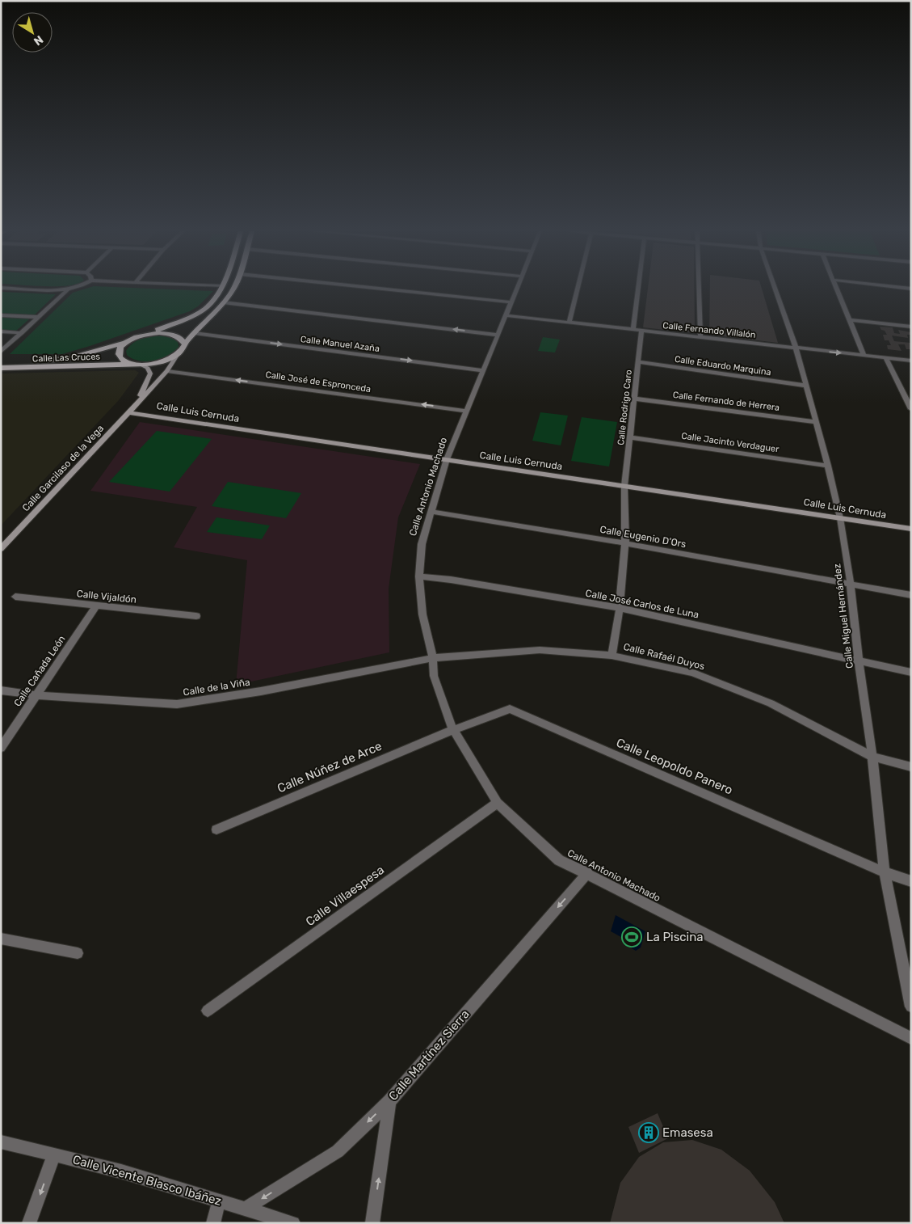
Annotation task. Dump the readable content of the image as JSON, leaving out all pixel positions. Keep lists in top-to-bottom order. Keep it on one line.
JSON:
{"streets":{"main road":["Calle Las Cruces"],"street":["Calle Fernando Villalón","Calle Manuel Azaña","Calle Eduardo Marquina","Calle José de Espronceda","Calle Fernando de Herrera","Calle Rodrigo Caro","Calle Luis Cernuda","Calle Jacinto Verdaguer","Calle Garcilaso de la Vega","Calle Antonio Machado","Calle Eugenio D'Ors","Calle Vijaldón","Calle José Carlos de Luna","Calle Miguel Hernández","Calle Rafaél Duyos","Calle Cañada León","Calle de la Viña","Calle Leopoldo Panero","Calle Núñez de Arce","Calle Villaespesa","Calle Martínez Sierra","Calle Vicente Blasco Ibáñez"]},"crossings":[["Calle Fernando Villalón","Calle Rodrigo Caro"],["Calle Fernando Villalón","Calle Antonio Machado"],["Calle Fernando Villalón","Calle Miguel Hernández"],["Calle Manuel Azaña","Calle Antonio Machado"],["Calle Las Cruces","Calle Garcilaso de la Vega"],["Calle Eduardo Marquina","Calle Rodrigo Caro"],["Calle Eduardo Marquina","Calle Miguel Hernández"],["Calle José de Espronceda","Calle Garcilaso de la Vega"],["Calle José de Espronceda","Calle Antonio Machado"],["Calle Fernando de Herrera","Calle Rodrigo Caro"],["Calle Fernando de Herrera","Calle Miguel Hernández"],["Calle Rodrigo Caro","Calle Luis Cernuda"],["Calle Rodrigo Caro","Calle Jacinto Verdaguer"],["Calle Rodrigo Caro","Calle Eugenio D'Ors"],["Calle Rodrigo Caro","Calle José Carlos de Luna"],["Calle Rodrigo Caro","Calle Rafaél Duyos"],["Calle Luis Cernuda","Calle Garcilaso de la Vega"],["Calle Luis Cernuda","Calle Antonio Machado"],["Calle Luis Cernuda","Calle Miguel Hernández"],["Calle Jacinto Verdaguer","Calle Miguel Hernández"],["Calle Antonio Machado","Calle Eugenio D'Ors"],["Calle Antonio Machado","Calle José Carlos de Luna"],["Calle Antonio Machado","Calle Rafaél Duyos"],["Calle Antonio Machado","Calle de la Viña"],["Calle Antonio Machado","Calle Leopoldo Panero"],["Calle Antonio Machado","Calle Núñez de Arce"],["Calle Antonio Machado","Calle Villaespesa"],["Calle Antonio Machado","Calle Martínez Sierra"],["Calle Eugenio D'Ors","Calle Miguel Hernández"],["Calle Vijaldón","Calle Cañada León"],["Calle José Carlos de Luna","Calle Miguel Hernández"],["Calle Miguel Hernández","Calle Rafaél Duyos"],["Calle Miguel Hernández","Calle Leopoldo Panero"],["Calle Rafaél Duyos","Calle de la Viña"],["Calle Cañada León","Calle de la Viña"],["Calle Leopoldo Panero","Calle Núñez de Arce"],["Calle Martínez Sierra","Calle Vicente Blasco Ibáñez"]],"one_way":["Calle José de Espronceda","Calle Martínez Sierra"],"places":{"sports":["La Piscina"],"building":["Emasesa"]},"north":"bottom right"}
